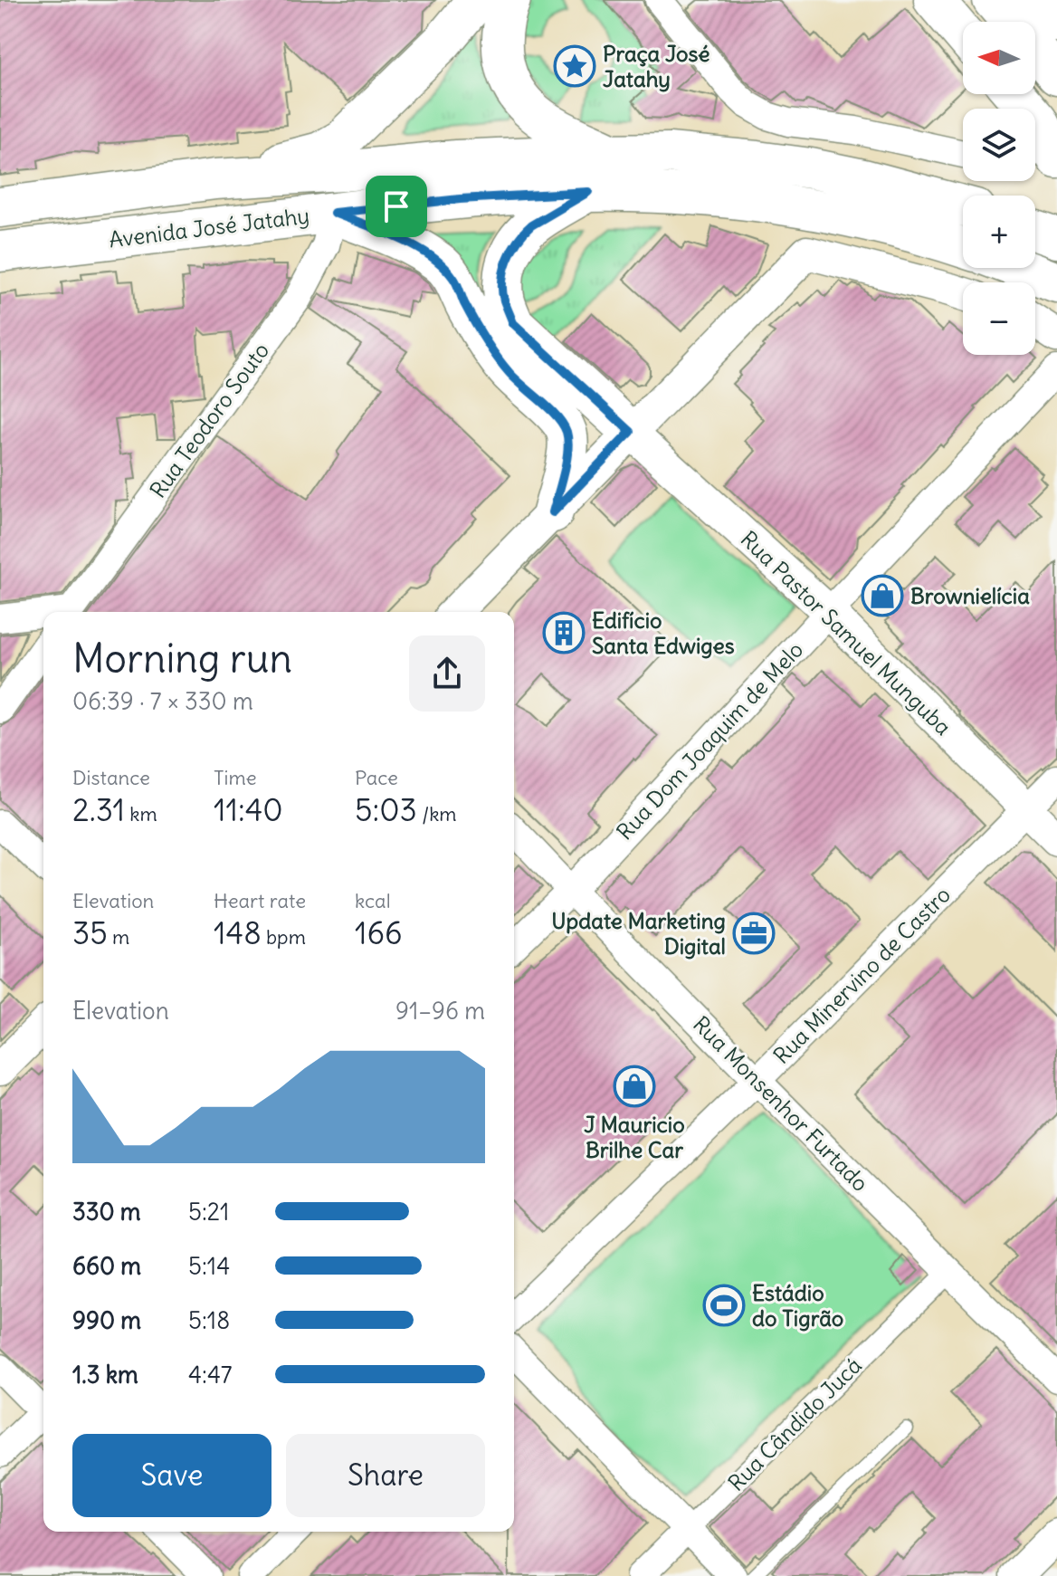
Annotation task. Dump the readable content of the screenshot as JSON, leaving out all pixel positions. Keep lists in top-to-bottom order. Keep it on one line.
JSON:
{"streets":{"main road":["Avenida José Jatahy"],"street":["Rua Teodoro Souto","Rua Pastor Samuel Munguba","Rua Dom Joaquim de Melo","Rua Minervino de Castro","Rua Monsenhor Furtado","Rua Cândido Jucá"]},"crossings":[["Avenida José Jatahy","Rua Teodoro Souto"],["Rua Pastor Samuel Munguba","Rua Dom Joaquim de Melo"],["Rua Pastor Samuel Munguba","Rua Minervino de Castro"],["Rua Dom Joaquim de Melo","Rua Monsenhor Furtado"],["Rua Minervino de Castro","Rua Monsenhor Furtado"],["Rua Monsenhor Furtado","Rua Cândido Jucá"]],"places":{"place":["Praça José Jatahy"],"shop":["Brownielícia","J Mauricio Brilhe Car"],"building":["Edifício Santa Edwiges"],"office":["Update Marketing Digital"],"sports":["Estádio do Tigrão"]},"north":"left","page":{"map_buttons":["+","−"],"heading":["Morning run","06:39 · 7 × 330 m"],"stats":[["Distance","2.31 km"],["Time","11:40"],["Pace","5:03 /km"],["Elevation","35 m"],["Heart rate","148 bpm"],["kcal","166"]],"chart":["Elevation","91–96 m"],"list":[{"name":"330 m","note":"5:21"},{"name":"660 m","note":"5:14"},{"name":"990 m","note":"5:18"},{"name":"1.3 km","note":"4:47"}],"buttons":["Save","Share"]}}
